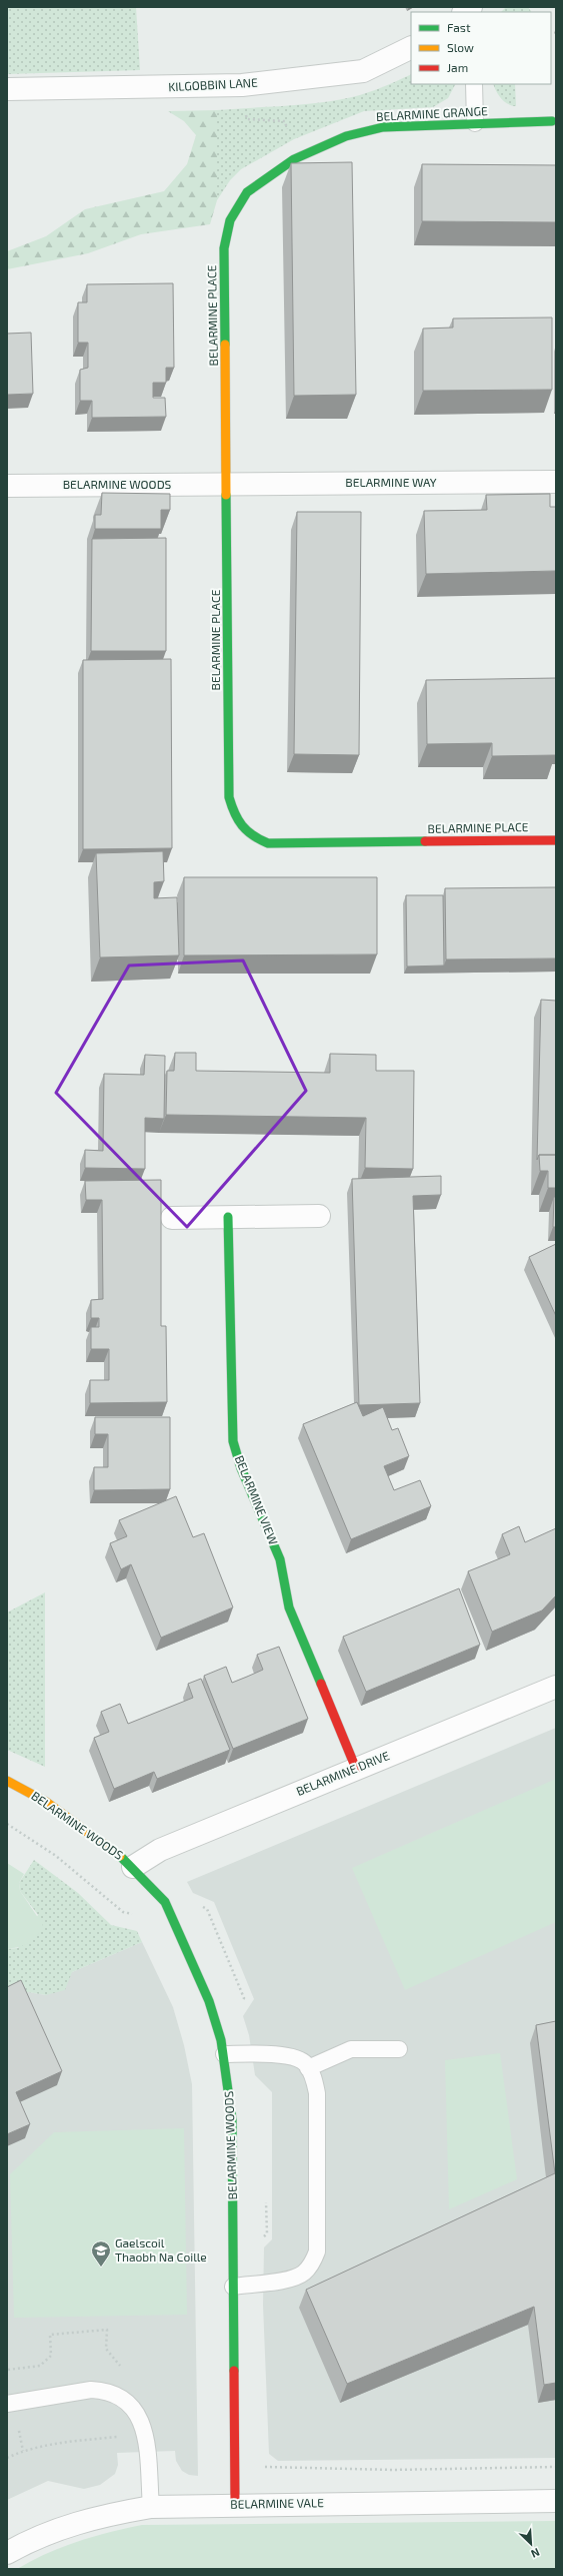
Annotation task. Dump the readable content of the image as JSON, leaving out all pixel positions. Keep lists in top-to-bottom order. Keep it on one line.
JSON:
{"streets":{"street":["KILGOBBIN LANE","BELARMINE GRANGE","BELARMINE PLACE","BELARMINE WAY","BELARMINE WOODS","BELARMINE VIEW","BELARMINE DRIVE","BELARMINE VALE"]},"crossings":[["BELARMINE GRANGE","BELARMINE PLACE"],["BELARMINE PLACE","BELARMINE WAY"],["BELARMINE PLACE","BELARMINE WOODS"],["BELARMINE WAY","BELARMINE WOODS"],["BELARMINE WOODS","BELARMINE DRIVE"],["BELARMINE WOODS","BELARMINE VALE"],["BELARMINE VIEW","BELARMINE DRIVE"]],"places":{"school or university":["Gaelscoil Thaobh Na Coille"]},"legend":["Fast","Slow","Jam"],"north":"bottom right"}
